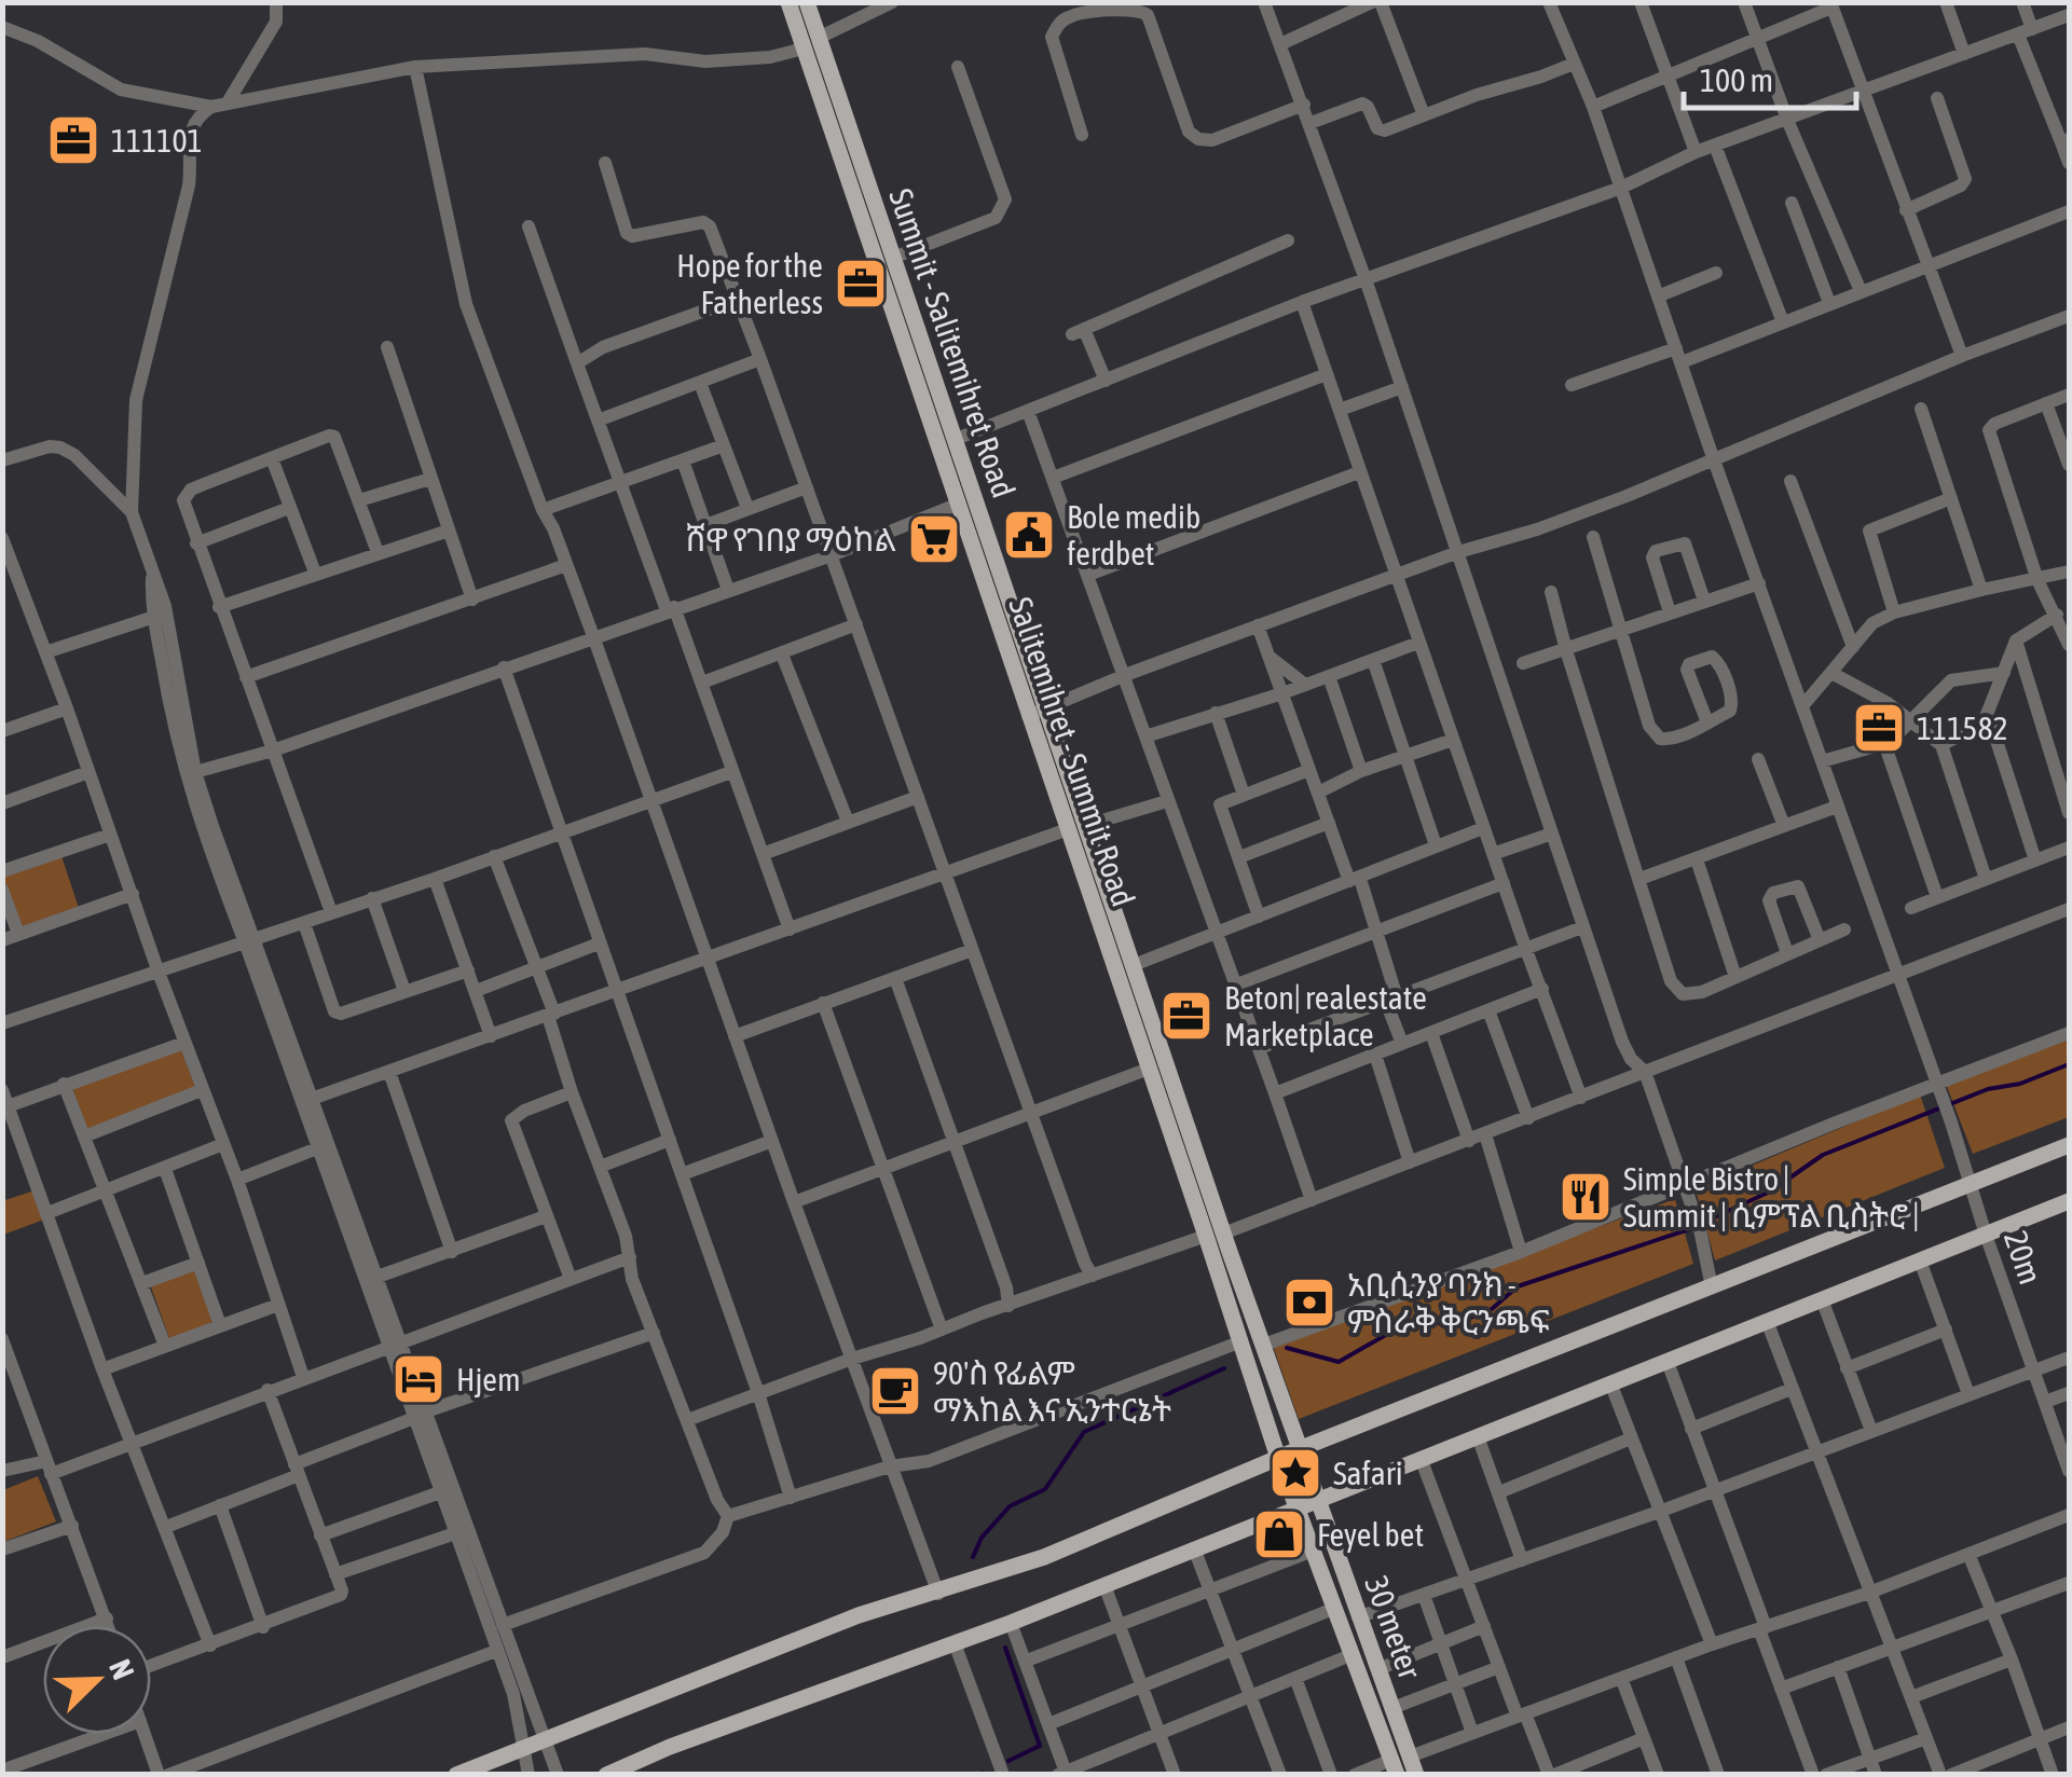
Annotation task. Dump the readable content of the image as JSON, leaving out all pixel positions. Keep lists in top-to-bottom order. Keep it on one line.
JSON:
{"streets":{"main road":["Summit - Salitemihret Road","Salitemihret - Summit Road","30 meter"],"street":["20m"]},"crossings":[["Summit - Salitemihret Road","Salitemihret - Summit Road"],["Salitemihret - Summit Road","30 meter"]],"places":{"office":["111101","Hope for the Fatherless","111582","Beton| realestate Marketplace"],"public building":["Bole medib ferdbet"],"supermarket":["ሸዋ የገበያ ማዕከል"],"restaurant":["Simple Bistro | Summit | ሲምፕል ቢስትሮ |"],"bank":["አቢሲንያ ባንክ - ምስራቅ ቅርንጫፍ"],"hotel":["Hjem"],"cafe":["90'ስ የፊልም ማእከል እና ኢንተርኔት"],"place":["Safari"],"shop":["Feyel bet"]},"scale_bar":"100 m","north":"top right"}
